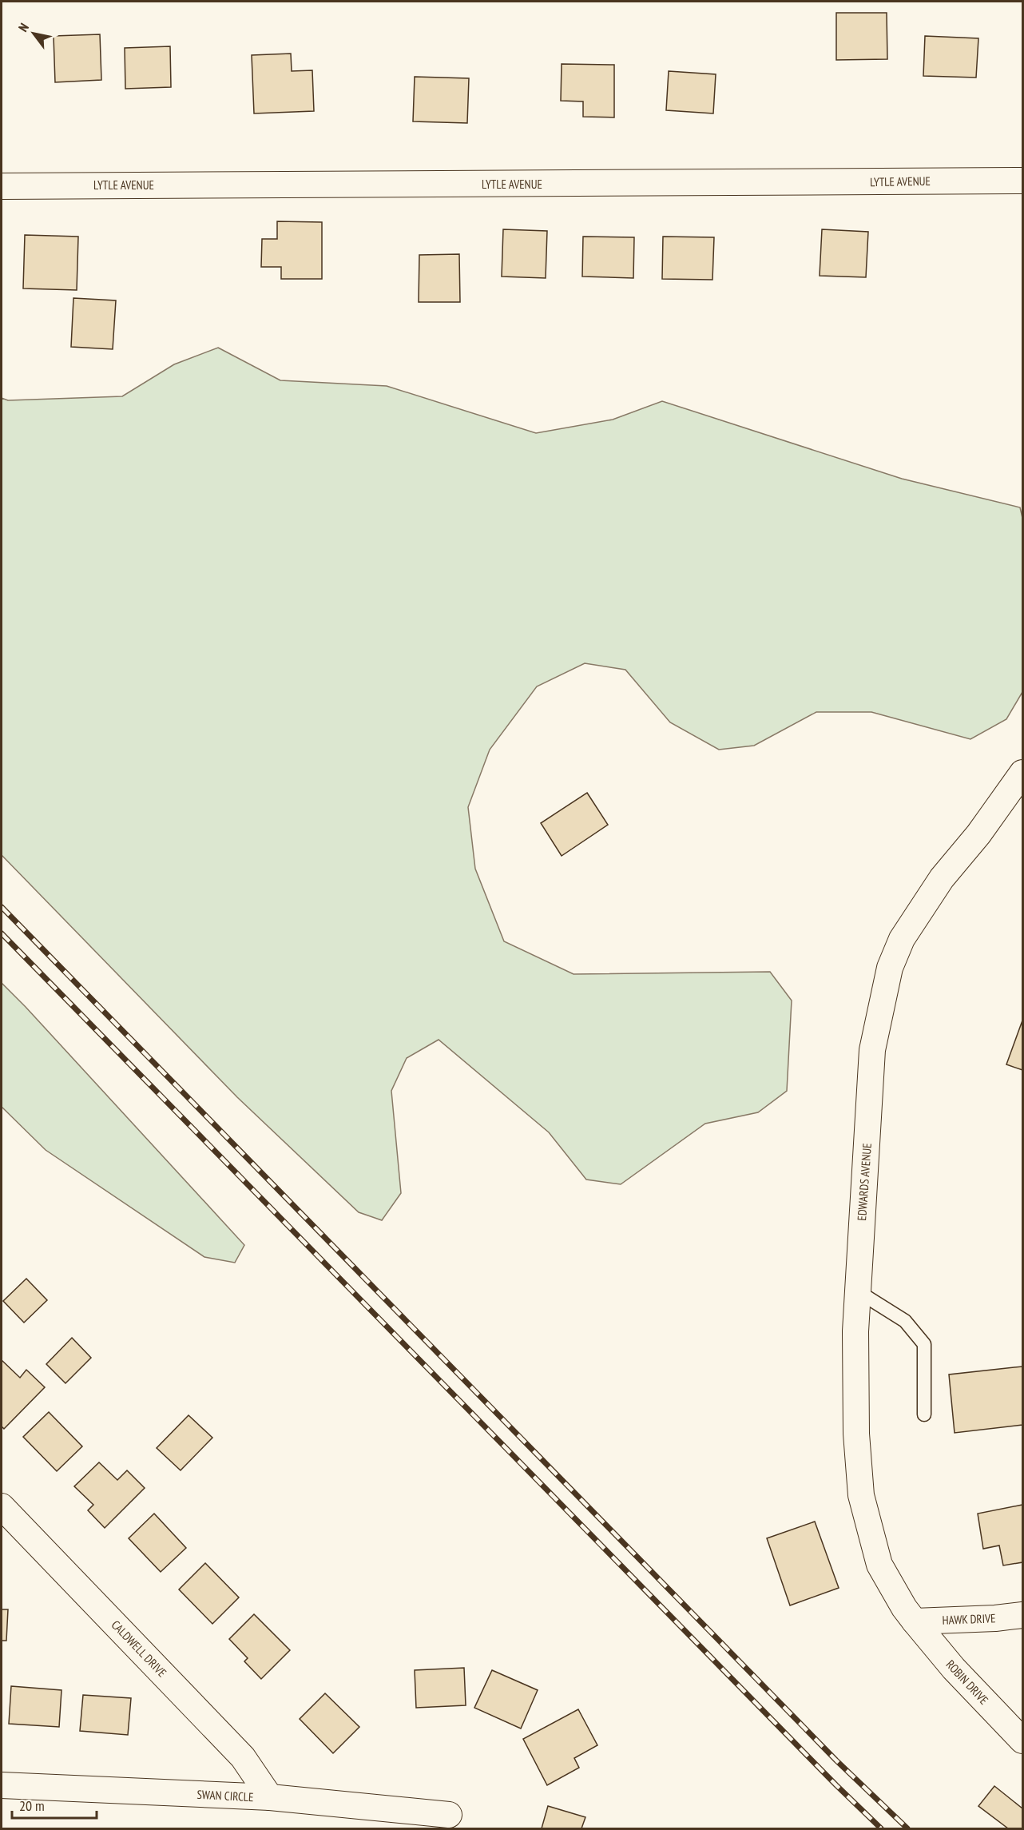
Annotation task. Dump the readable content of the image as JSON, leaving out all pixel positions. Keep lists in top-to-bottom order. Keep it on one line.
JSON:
{"streets":{"street":["LYTLE AVENUE","EDWARDS AVENUE","HAWK DRIVE","CALDWELL DRIVE","ROBIN DRIVE","SWAN CIRCLE"]},"crossings":[["EDWARDS AVENUE","HAWK DRIVE"],["EDWARDS AVENUE","ROBIN DRIVE"],["HAWK DRIVE","ROBIN DRIVE"],["CALDWELL DRIVE","SWAN CIRCLE"]],"scale_bar":"20 m","north":"top left"}
